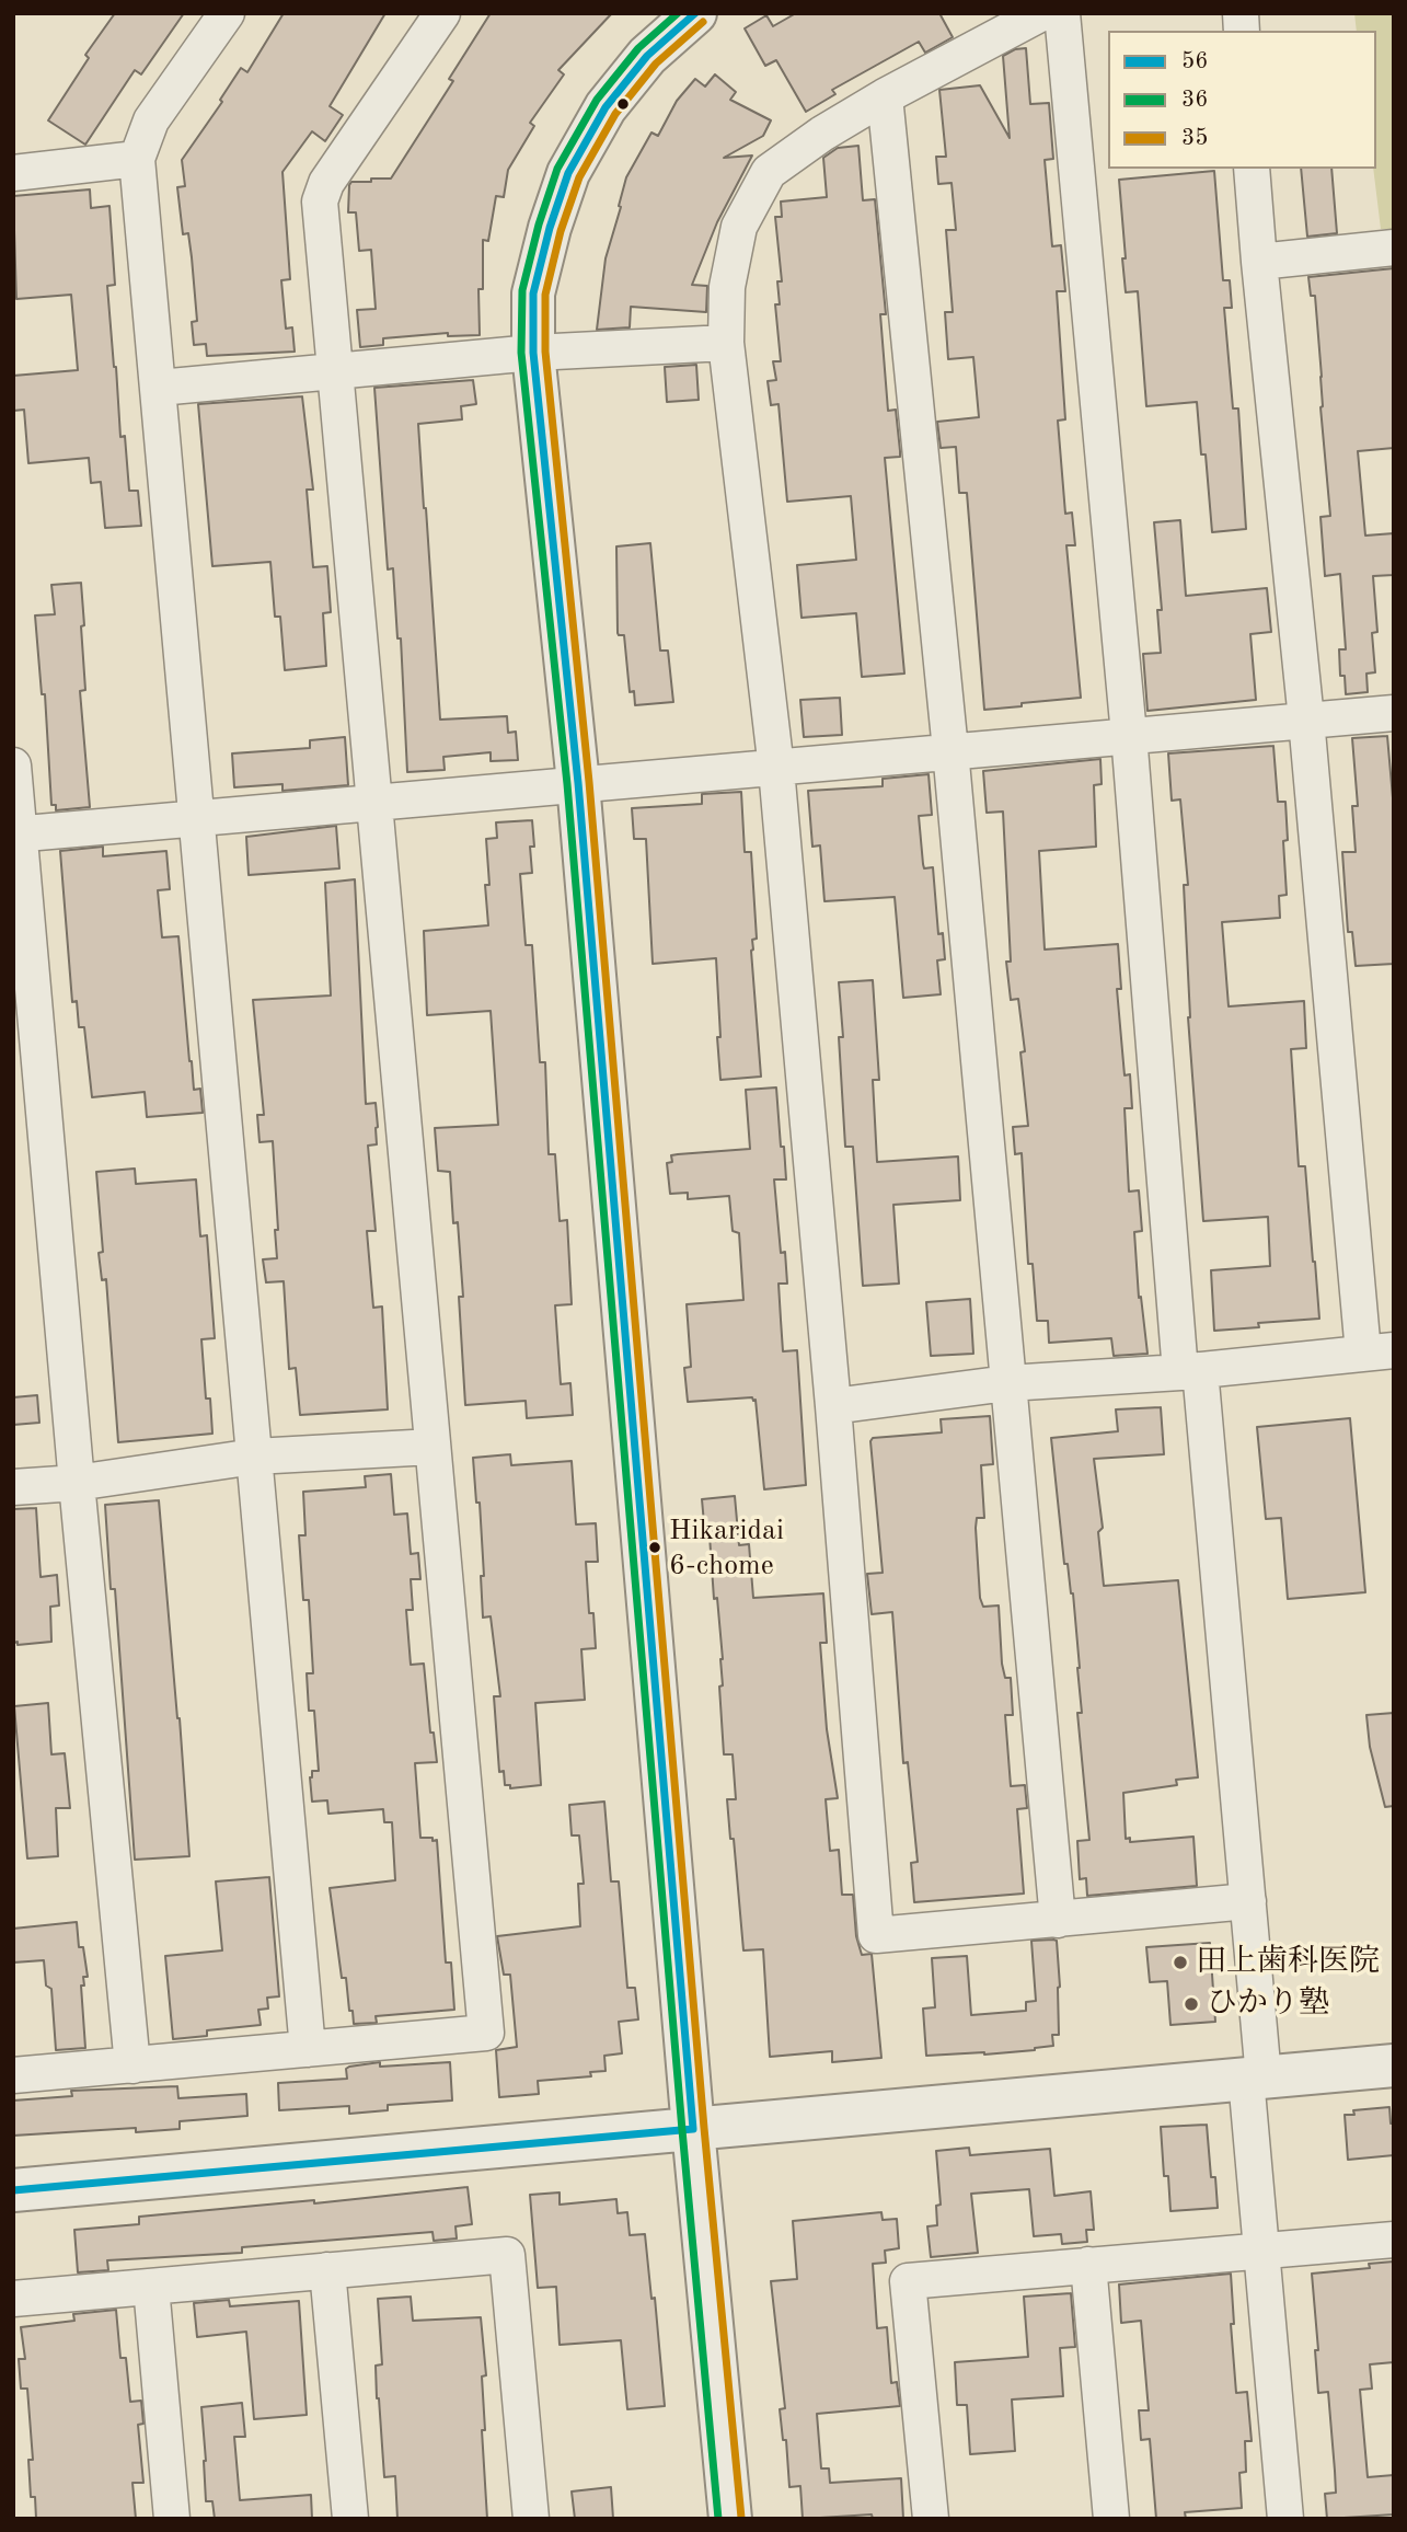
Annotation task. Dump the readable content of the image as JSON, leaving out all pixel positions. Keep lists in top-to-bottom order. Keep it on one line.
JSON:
{"places":["Hikaridai 6-chome","田上歯科医院","ひかり塾"],"lines":["transit line 56","transit line 36","transit line 35"],"legend":["56","36","35"]}
